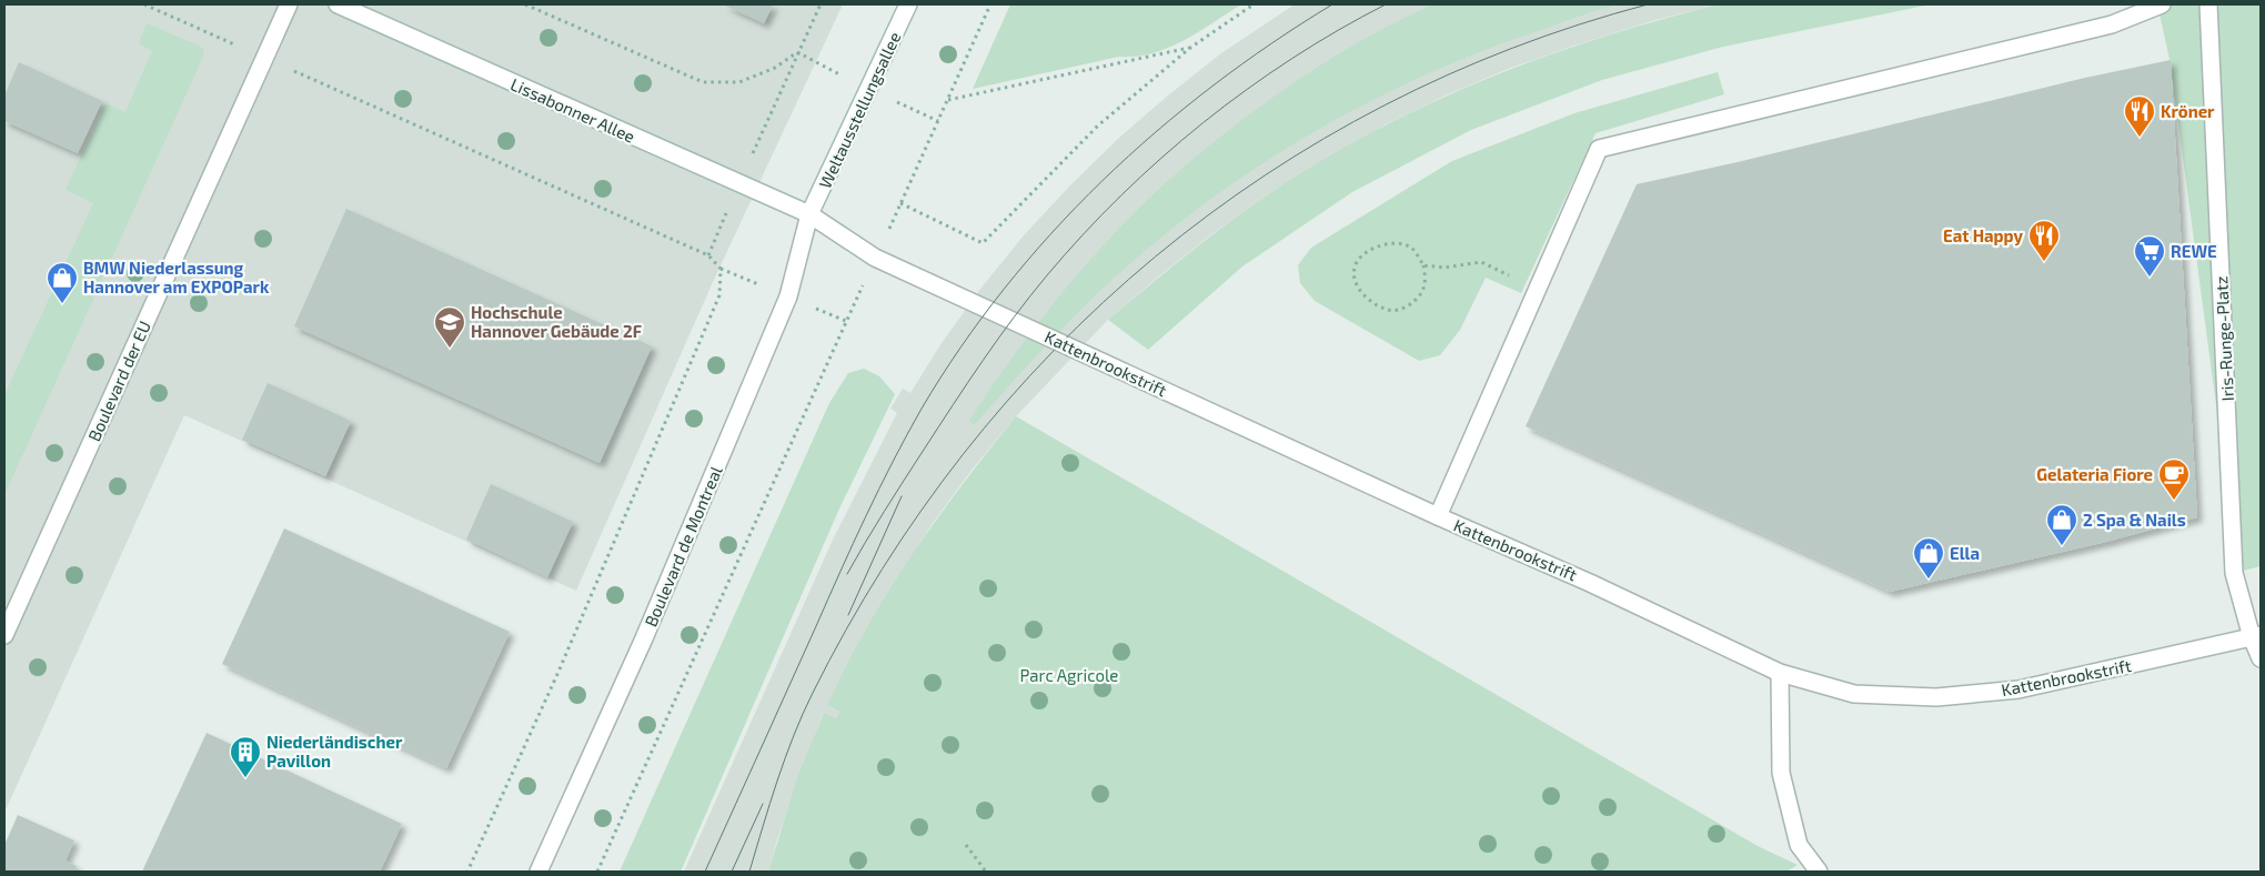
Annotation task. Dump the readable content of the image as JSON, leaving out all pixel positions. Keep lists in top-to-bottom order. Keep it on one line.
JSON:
{"streets":{"street":["Lissabonner Allee","Weltausstellungsallee","Iris-Runge-Platz","Kattenbrookstrift","Boulevard der EU","Boulevard de Montreal"]},"crossings":[["Lissabonner Allee","Weltausstellungsallee"],["Lissabonner Allee","Kattenbrookstrift"],["Lissabonner Allee","Boulevard de Montreal"],["Weltausstellungsallee","Kattenbrookstrift"],["Weltausstellungsallee","Boulevard de Montreal"],["Iris-Runge-Platz","Kattenbrookstrift"],["Kattenbrookstrift","Boulevard de Montreal"]],"parks":["Parc Agricole"],"places":{"restaurant":["Kröner","Eat Happy"],"supermarket":["REWE"],"shop":["BMW Niederlassung Hannover am EXPOPark","2 Spa & Nails","Ella"],"school or university":["Hochschule Hannover Gebäude 2F"],"cafe":["Gelateria Fiore"],"building":["Niederländischer Pavillon"]}}
